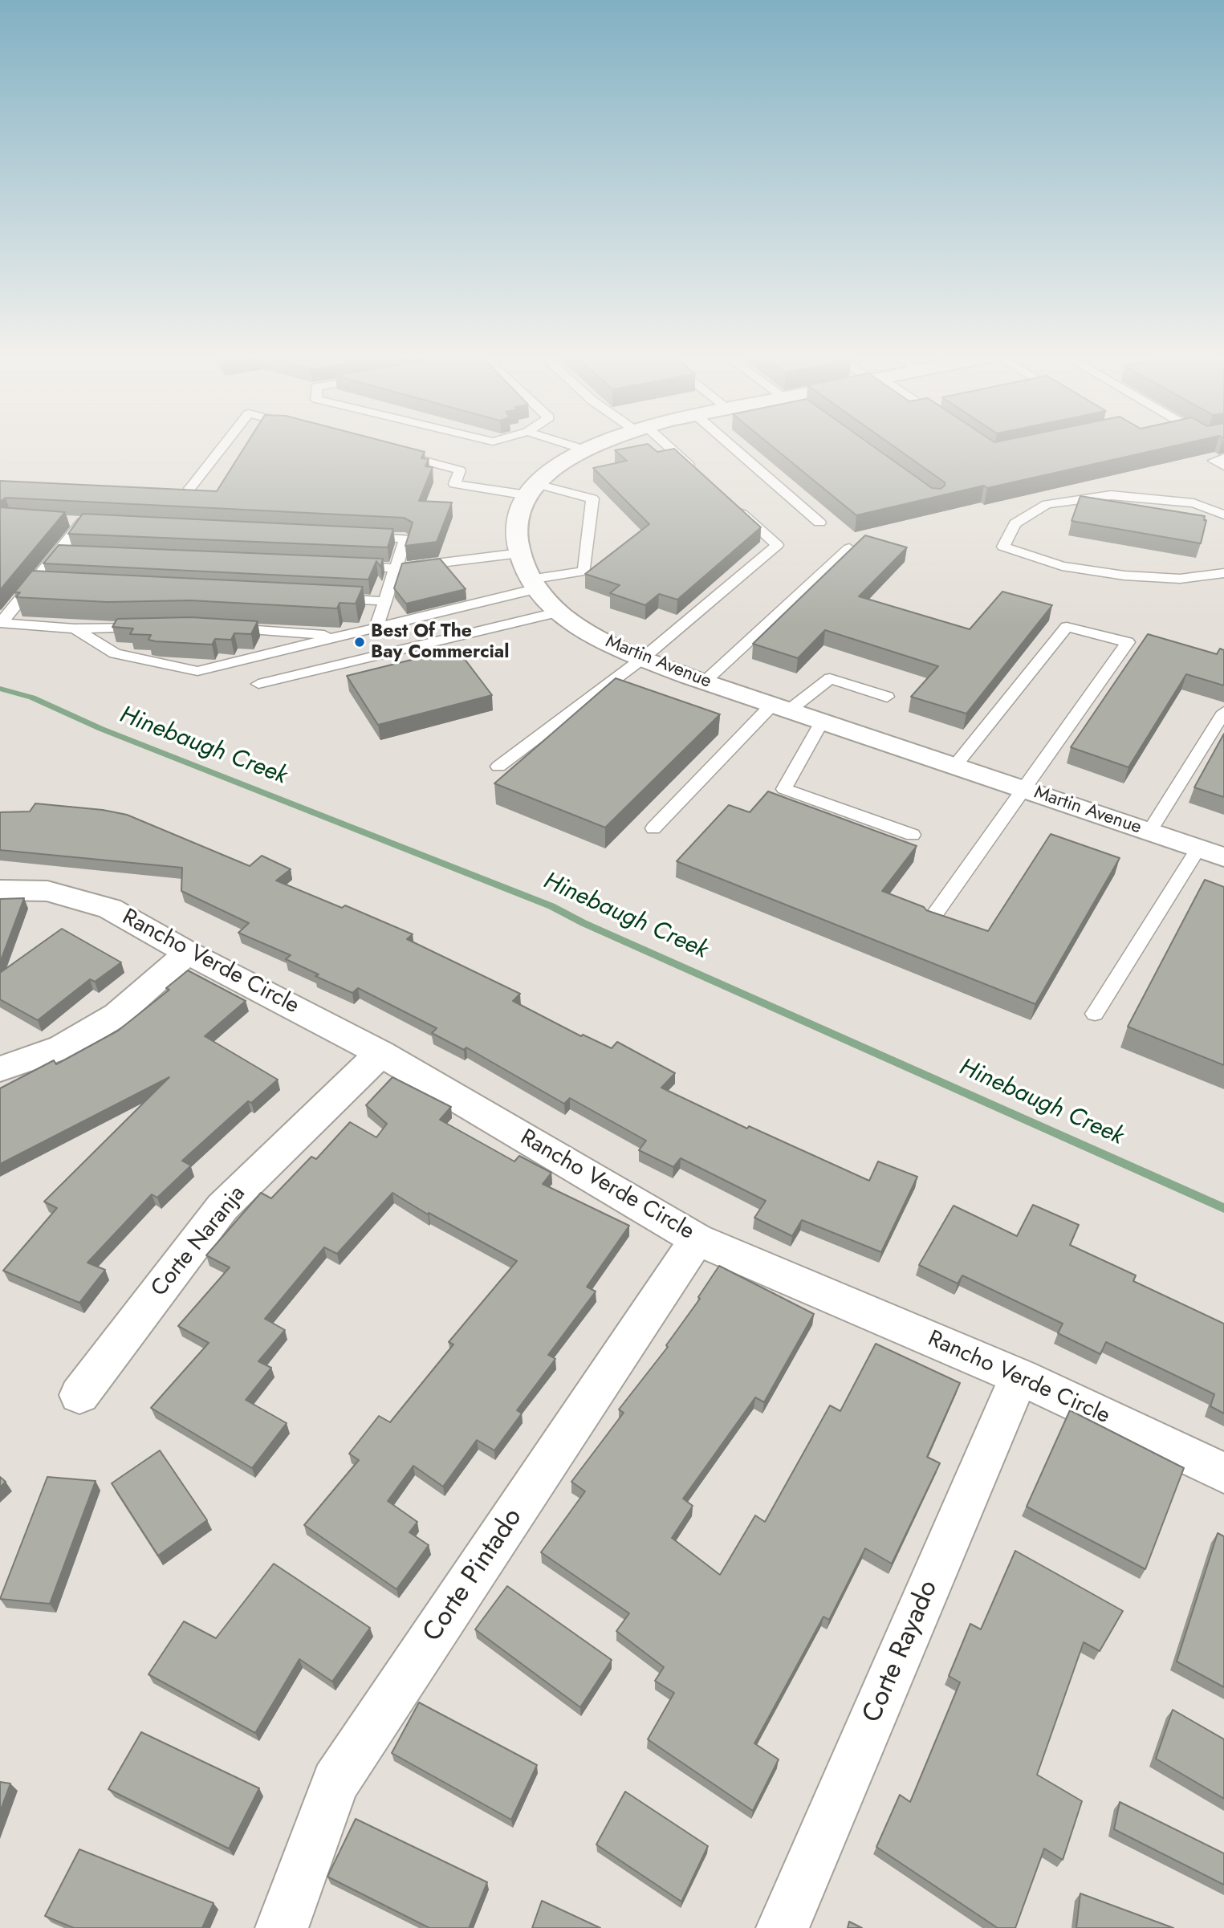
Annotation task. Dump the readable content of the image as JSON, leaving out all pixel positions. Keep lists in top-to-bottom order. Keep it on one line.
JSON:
{"streets":{"street":["Martin Avenue","Rancho Verde Circle","Corte Naranja","Corte Pintado","Corte Rayado"]},"crossings":[["Rancho Verde Circle","Corte Naranja"],["Rancho Verde Circle","Corte Pintado"],["Rancho Verde Circle","Corte Rayado"]],"water":["Hinebaugh Creek"],"places":["Best Of The Bay Commercial"]}
